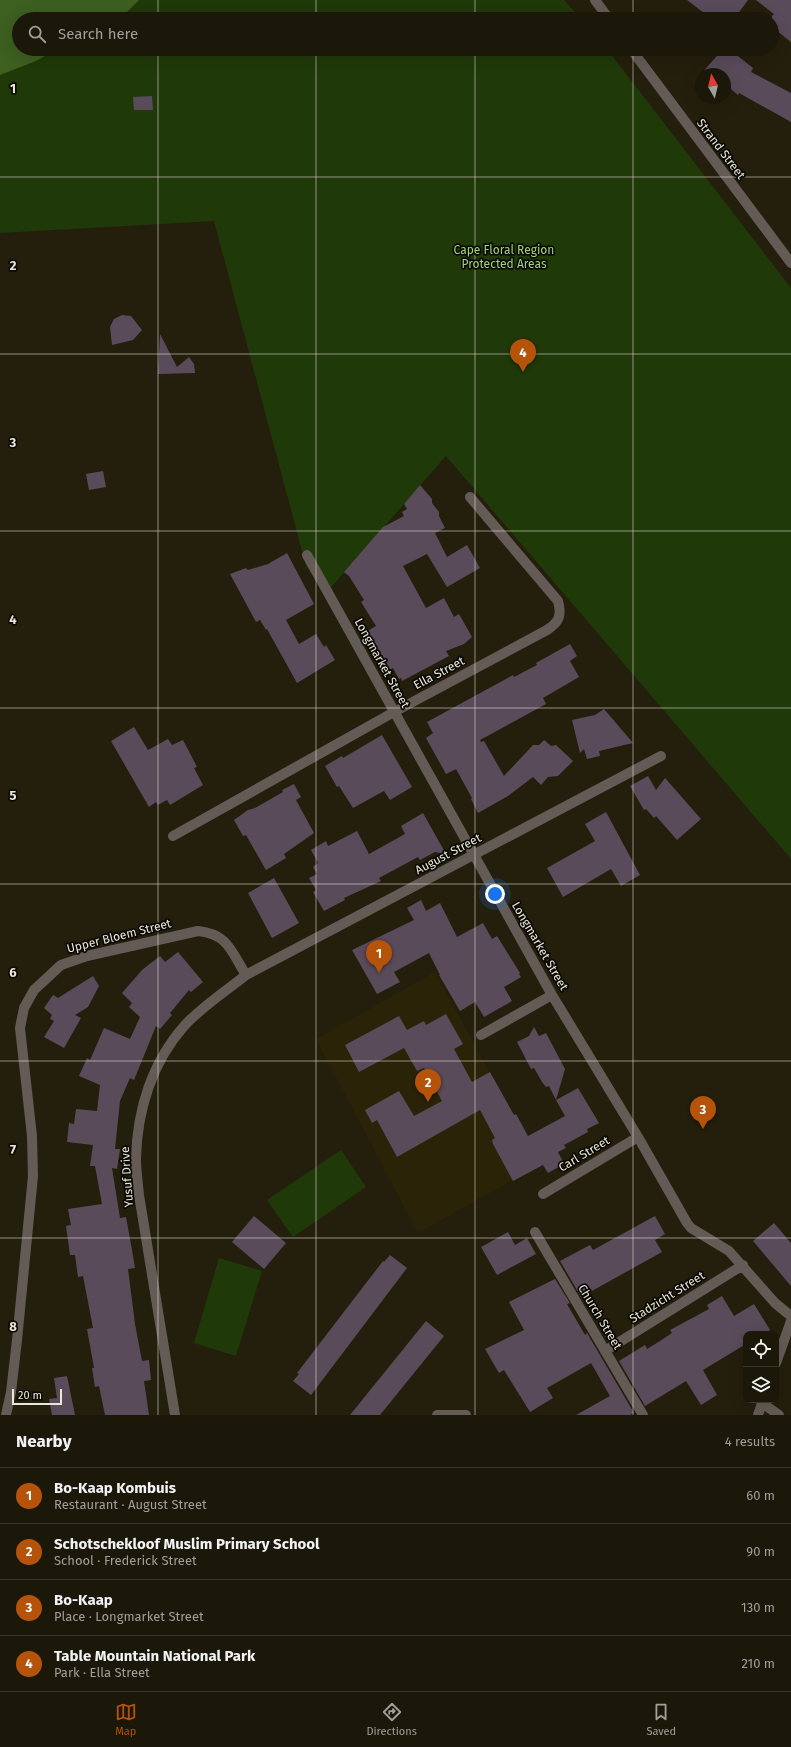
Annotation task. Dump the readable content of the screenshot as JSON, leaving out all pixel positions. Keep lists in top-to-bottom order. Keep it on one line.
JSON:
{"streets":{"street":["Strand Street","Longmarket Street","Ella Street","August Street","Upper Bloem Street","Carl Street","Yusuf Drive","Stadzicht Street","Church Street"]},"crossings":[["Longmarket Street","Ella Street"],["Longmarket Street","August Street"],["Longmarket Street","Carl Street"],["Longmarket Street","Stadzicht Street"],["August Street","Upper Bloem Street"],["August Street","Yusuf Drive"],["Upper Bloem Street","Yusuf Drive"],["Stadzicht Street","Church Street"]],"parks":["Cape Floral Region Protected Areas"],"scale_bar":"20 m","north":"top","page":{"search":"Search here","pins":["4","1","2","3"],"scale":"20 m","heading":["Nearby","4 results"],"list":[{"mark":"1","name":"Bo-Kaap Kombuis","note":"Restaurant · August Street","value":"60 m"},{"mark":"2","name":"Schotschekloof Muslim Primary School","note":"School · Frederick Street","value":"90 m"},{"mark":"3","name":"Bo-Kaap","note":"Place · Longmarket Street","value":"130 m"},{"mark":"4","name":"Table Mountain National Park","note":"Park · Ella Street","value":"210 m"}],"nav":["Map","Directions","Saved"]},"grid":{"rows":["1","2","3","4","5","6","7","8"]}}
